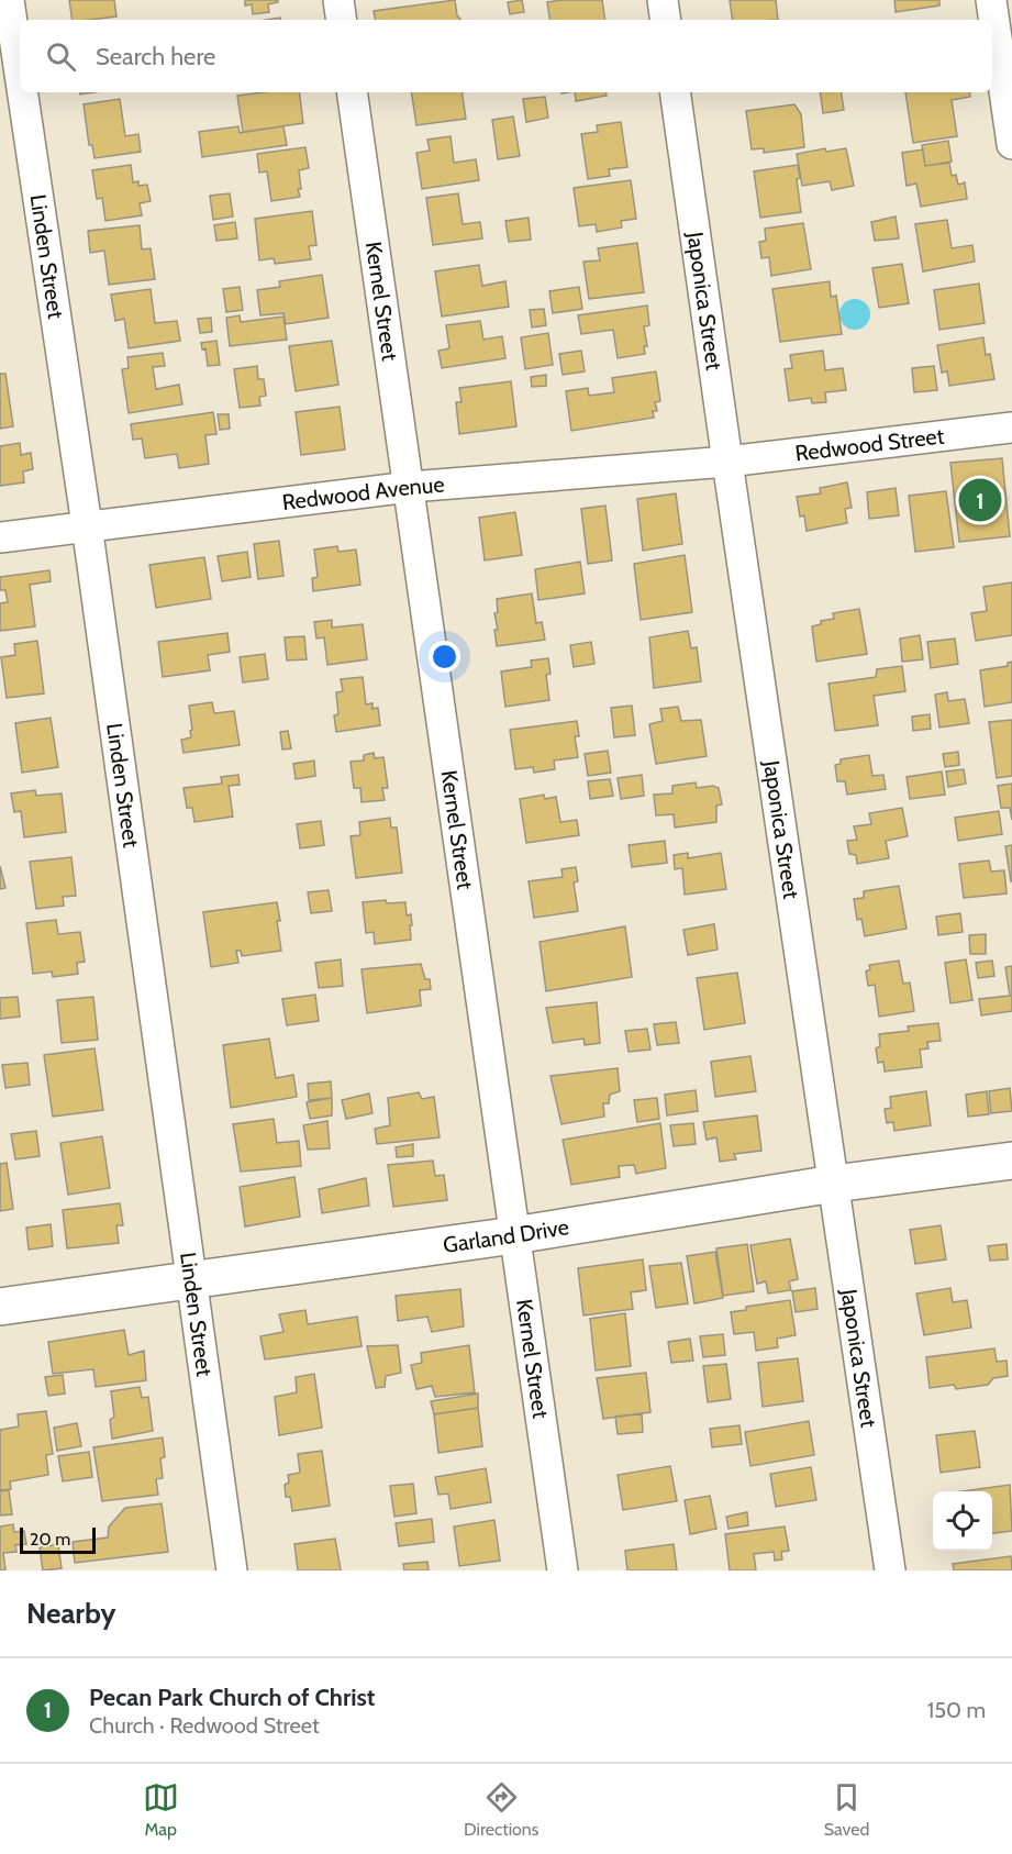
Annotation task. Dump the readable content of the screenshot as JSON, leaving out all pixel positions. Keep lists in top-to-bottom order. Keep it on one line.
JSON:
{"streets":{"main road":["Garland Drive"],"street":["Linden Street","Kernel Street","Japonica Street","Redwood Street","Redwood Avenue"]},"crossings":[["Linden Street","Redwood Avenue"],["Linden Street","Garland Drive"],["Kernel Street","Redwood Avenue"],["Kernel Street","Garland Drive"],["Japonica Street","Redwood Street"],["Japonica Street","Redwood Avenue"],["Japonica Street","Garland Drive"],["Redwood Street","Redwood Avenue"]],"scale_bar":"20 m","page":{"search":"Search here","pins":"1","scale":"20 m","heading":"Nearby","list":[{"mark":"1","name":"Pecan Park Church of Christ","note":"Church · Redwood Street","value":"150 m"}],"nav":["Map","Directions","Saved"]}}
